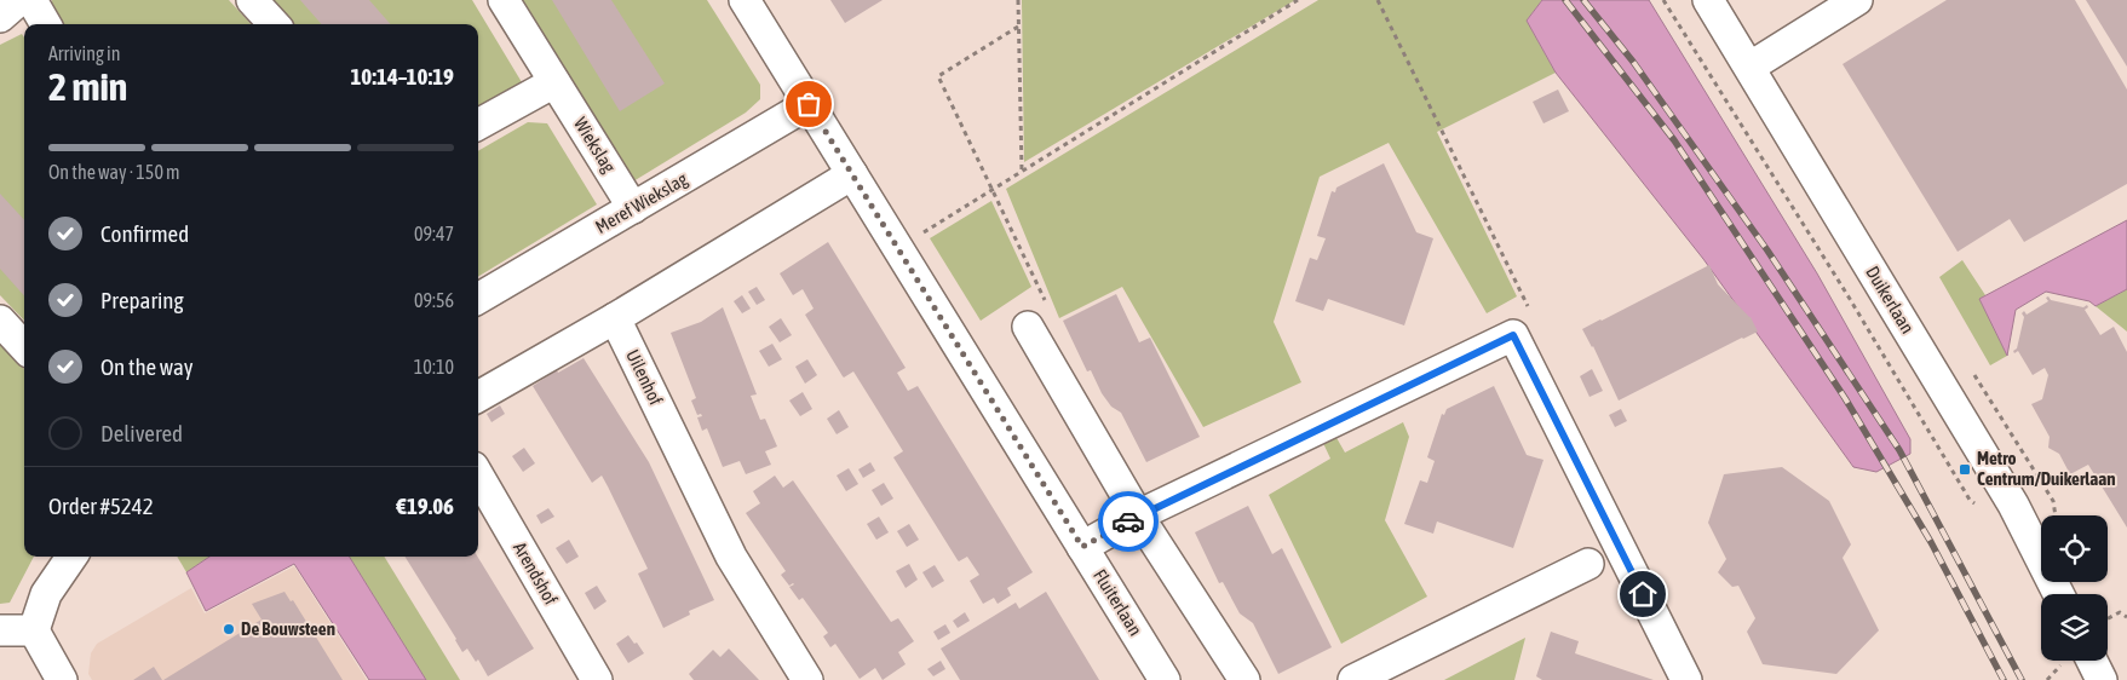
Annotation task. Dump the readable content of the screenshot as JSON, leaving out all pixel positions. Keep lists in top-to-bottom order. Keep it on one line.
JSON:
{"streets":{"street":["Wiekslag","Meref Wiekslag","Duikerlaan","Uilenhof","Arendshof","Fluiterlaan"]},"crossings":[["Wiekslag","Meref Wiekslag"],["Meref Wiekslag","Fluiterlaan"]],"places":{"transit":["Metro Centrum/Duikerlaan"],"other":["De Bouwsteen"]},"page":{"heading":["2 min","Arriving in","10:14–10:19"],"panel":["Order #5242","€19.06"],"bar":"On the way · 150 m","list":[["Confirmed","09:47"],["Preparing","09:56"],["On the way","10:10"],"Delivered"]}}
